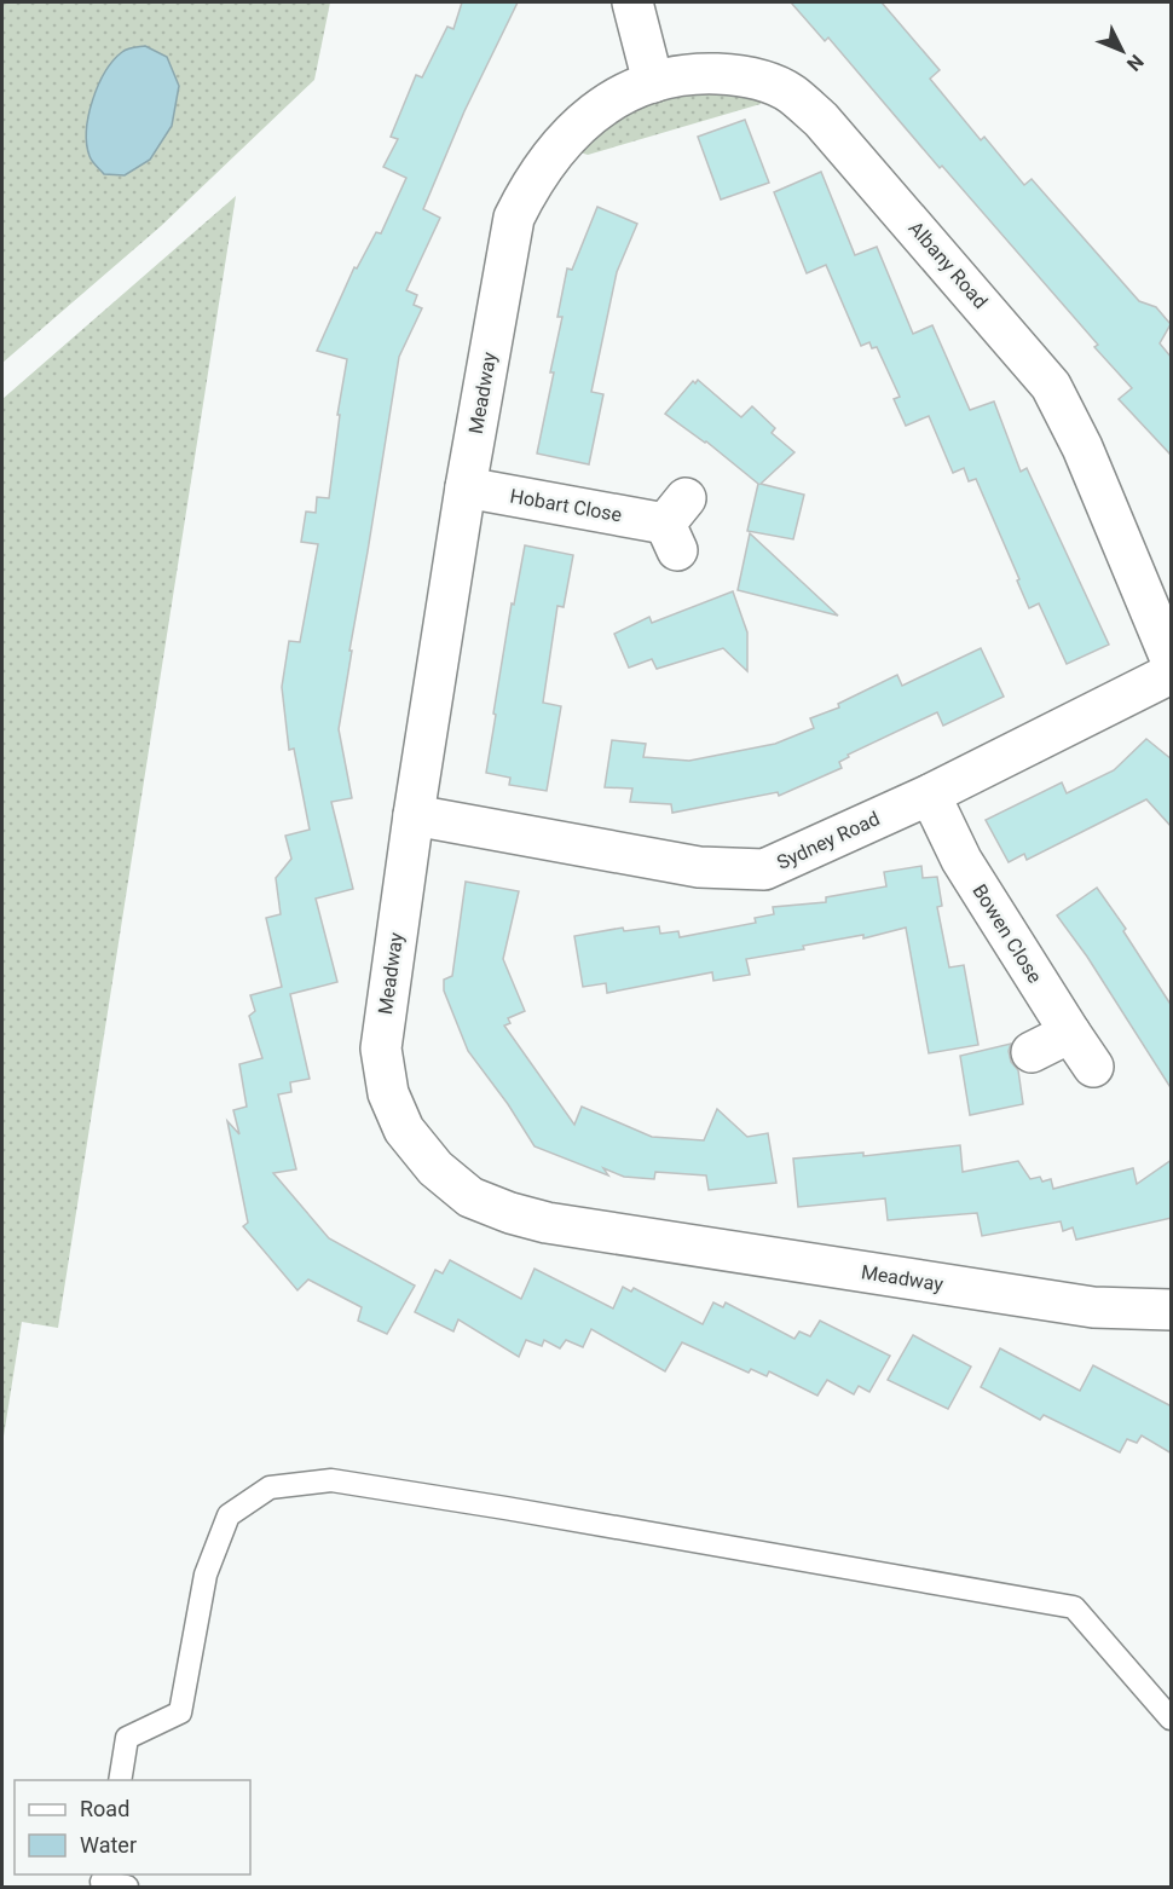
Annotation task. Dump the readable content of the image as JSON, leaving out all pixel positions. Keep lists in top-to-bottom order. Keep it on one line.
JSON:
{"streets":{"street":["Albany Road","Meadway","Hobart Close","Sydney Road","Bowen Close"]},"crossings":[["Albany Road","Meadway"],["Meadway","Hobart Close"],["Meadway","Sydney Road"],["Sydney Road","Bowen Close"]],"legend":["Road","Water"],"north":"bottom right"}
